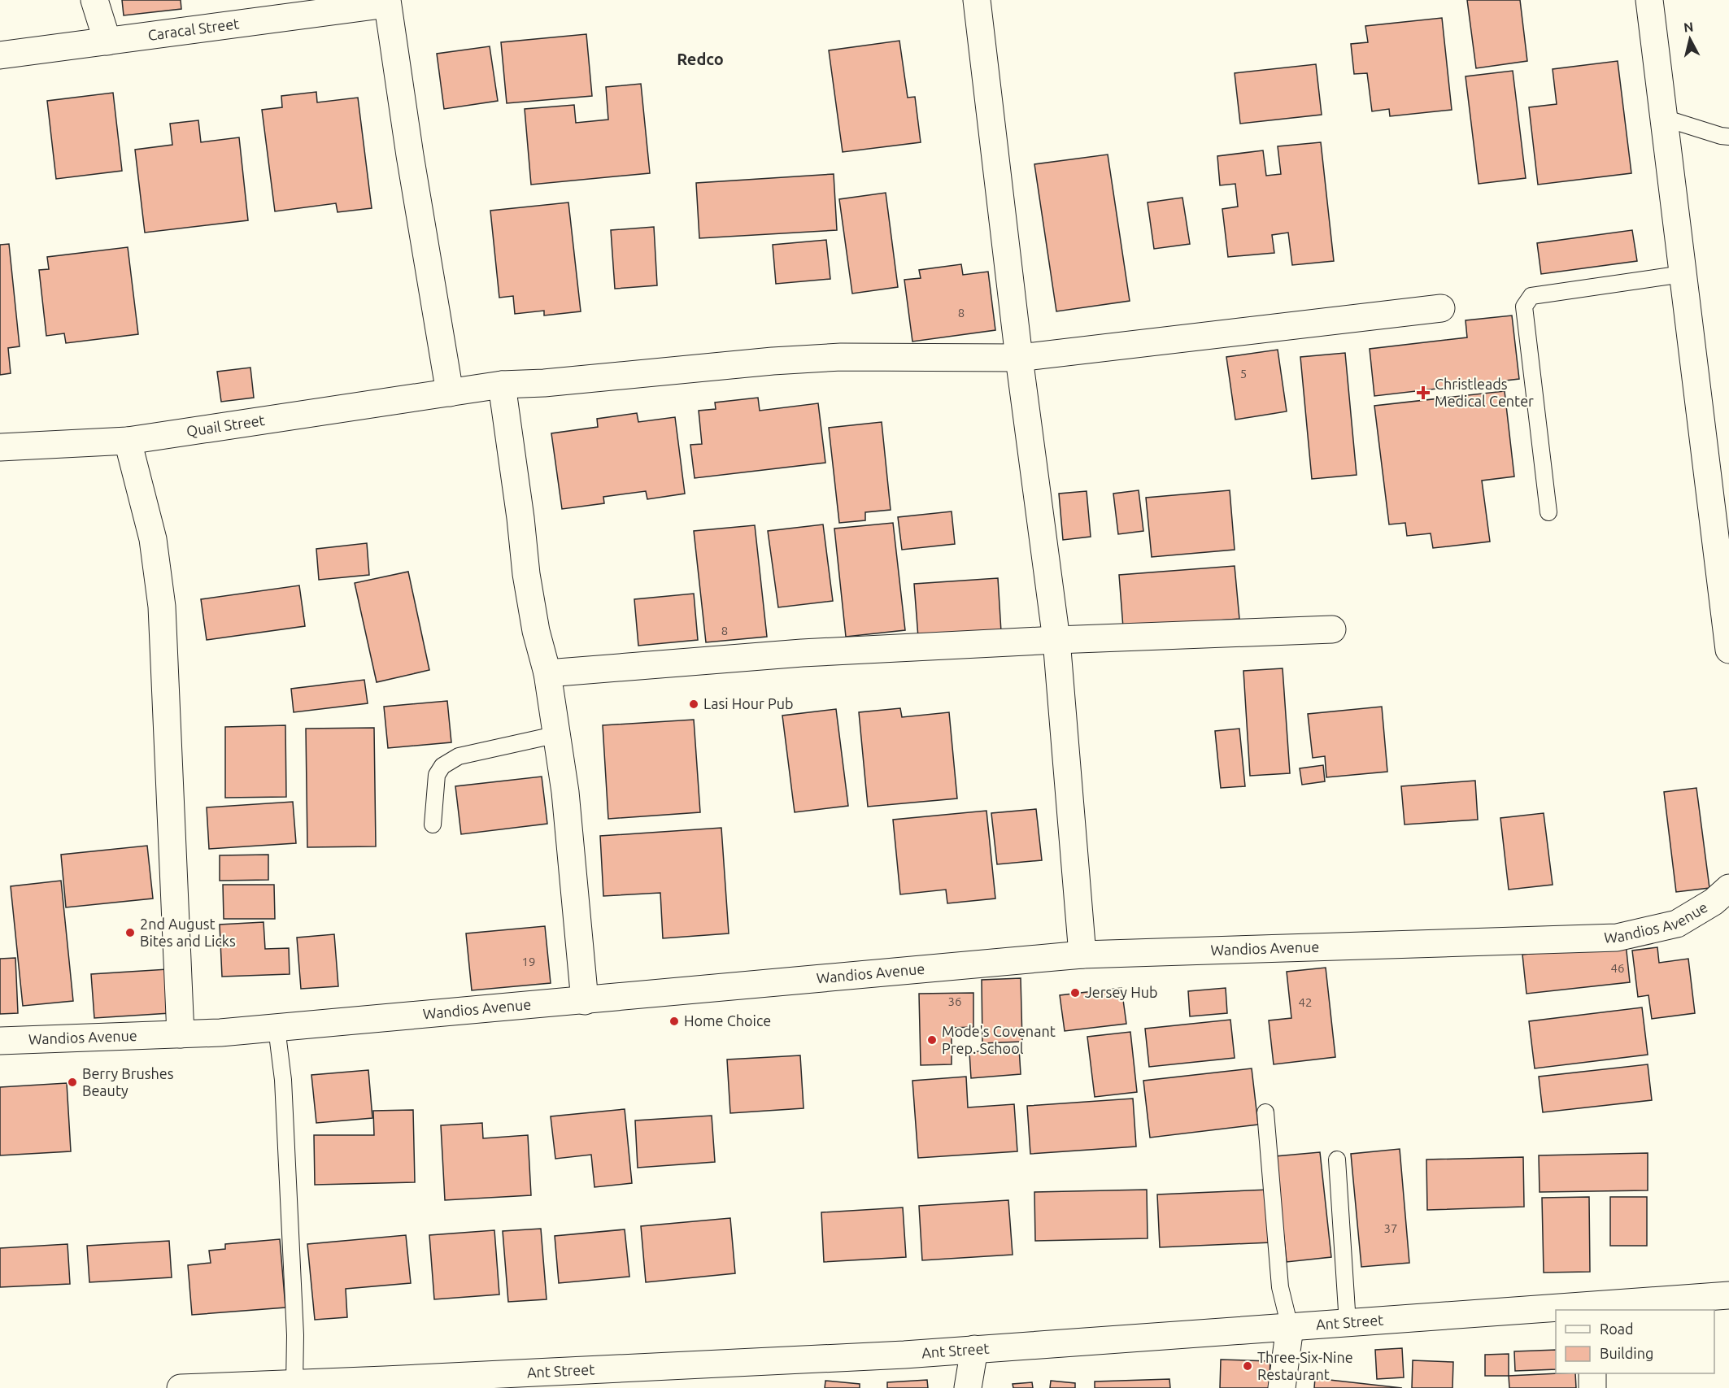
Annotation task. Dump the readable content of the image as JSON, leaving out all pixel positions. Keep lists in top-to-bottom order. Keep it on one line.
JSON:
{"streets":{"street":["Caracal Street","Quail Street","Wandios Avenue","Ant Street"]},"districts":["Redco"],"places":{"health":["Christleads Medical Center"],"other":["Lasi Hour Pub","2nd August Bites and Licks","Jersey Hub","Home Choice","Mode's Covenant Prep. School","Berry Brushes Beauty","Three-Six-Nine Restaurant"]},"house_numbers":["8","5","8","19","46","36","42","37"],"legend":["Road","Building"],"north":"top"}
